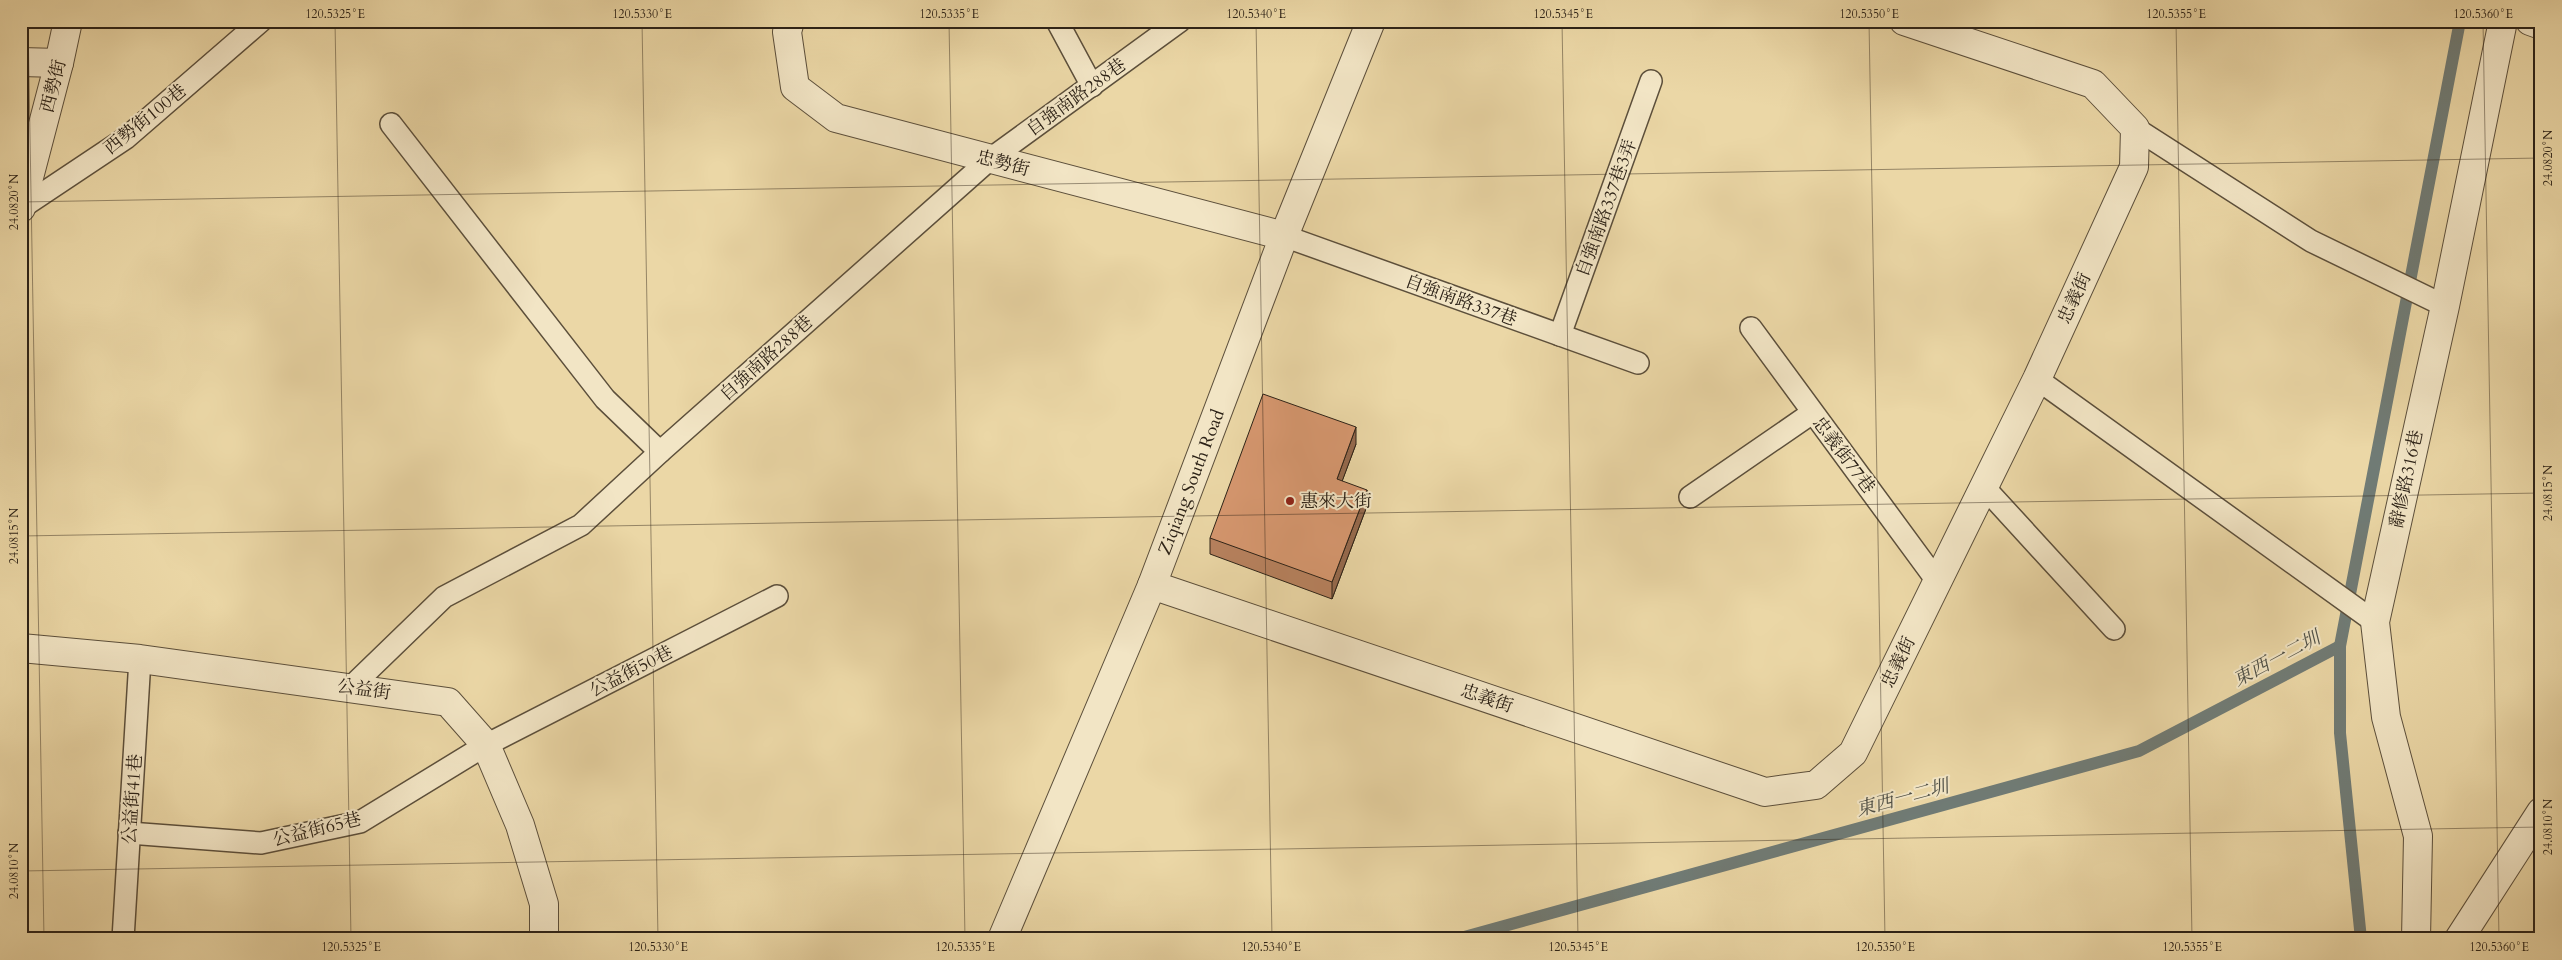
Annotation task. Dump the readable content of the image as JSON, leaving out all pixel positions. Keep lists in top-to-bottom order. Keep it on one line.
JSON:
{"streets":{"street":["西勢街","忠勢街","忠義街","辭修路316巷","Ziqiang South Road","公益街"],"lane":["自強南路288巷","西勢街100巷","自強南路337巷3弄","自強南路337巷","忠義街77巷","公益街50巷","公益街41巷","公益街65巷"]},"crossings":[["西勢街","西勢街100巷"],["自強南路288巷","忠勢街"],["自強南路288巷","公益街"],["忠勢街","自強南路337巷"],["忠勢街","Ziqiang South Road"],["自強南路337巷3弄","自強南路337巷"],["忠義街","忠義街77巷"],["忠義街","Ziqiang South Road"],["自強南路337巷","Ziqiang South Road"],["公益街50巷","公益街"],["公益街50巷","公益街65巷"],["公益街","公益街41巷"],["公益街","公益街65巷"],["公益街41巷","公益街65巷"]],"water":["東西一二圳"],"places":["惠來大街"],"coordinates":["120.5325°E","120.5330°E","120.5335°E","120.5340°E","120.5345°E","120.5350°E","120.5355°E","120.5360°E","24.0820°N","24.0815°N","24.0810°N"]}
